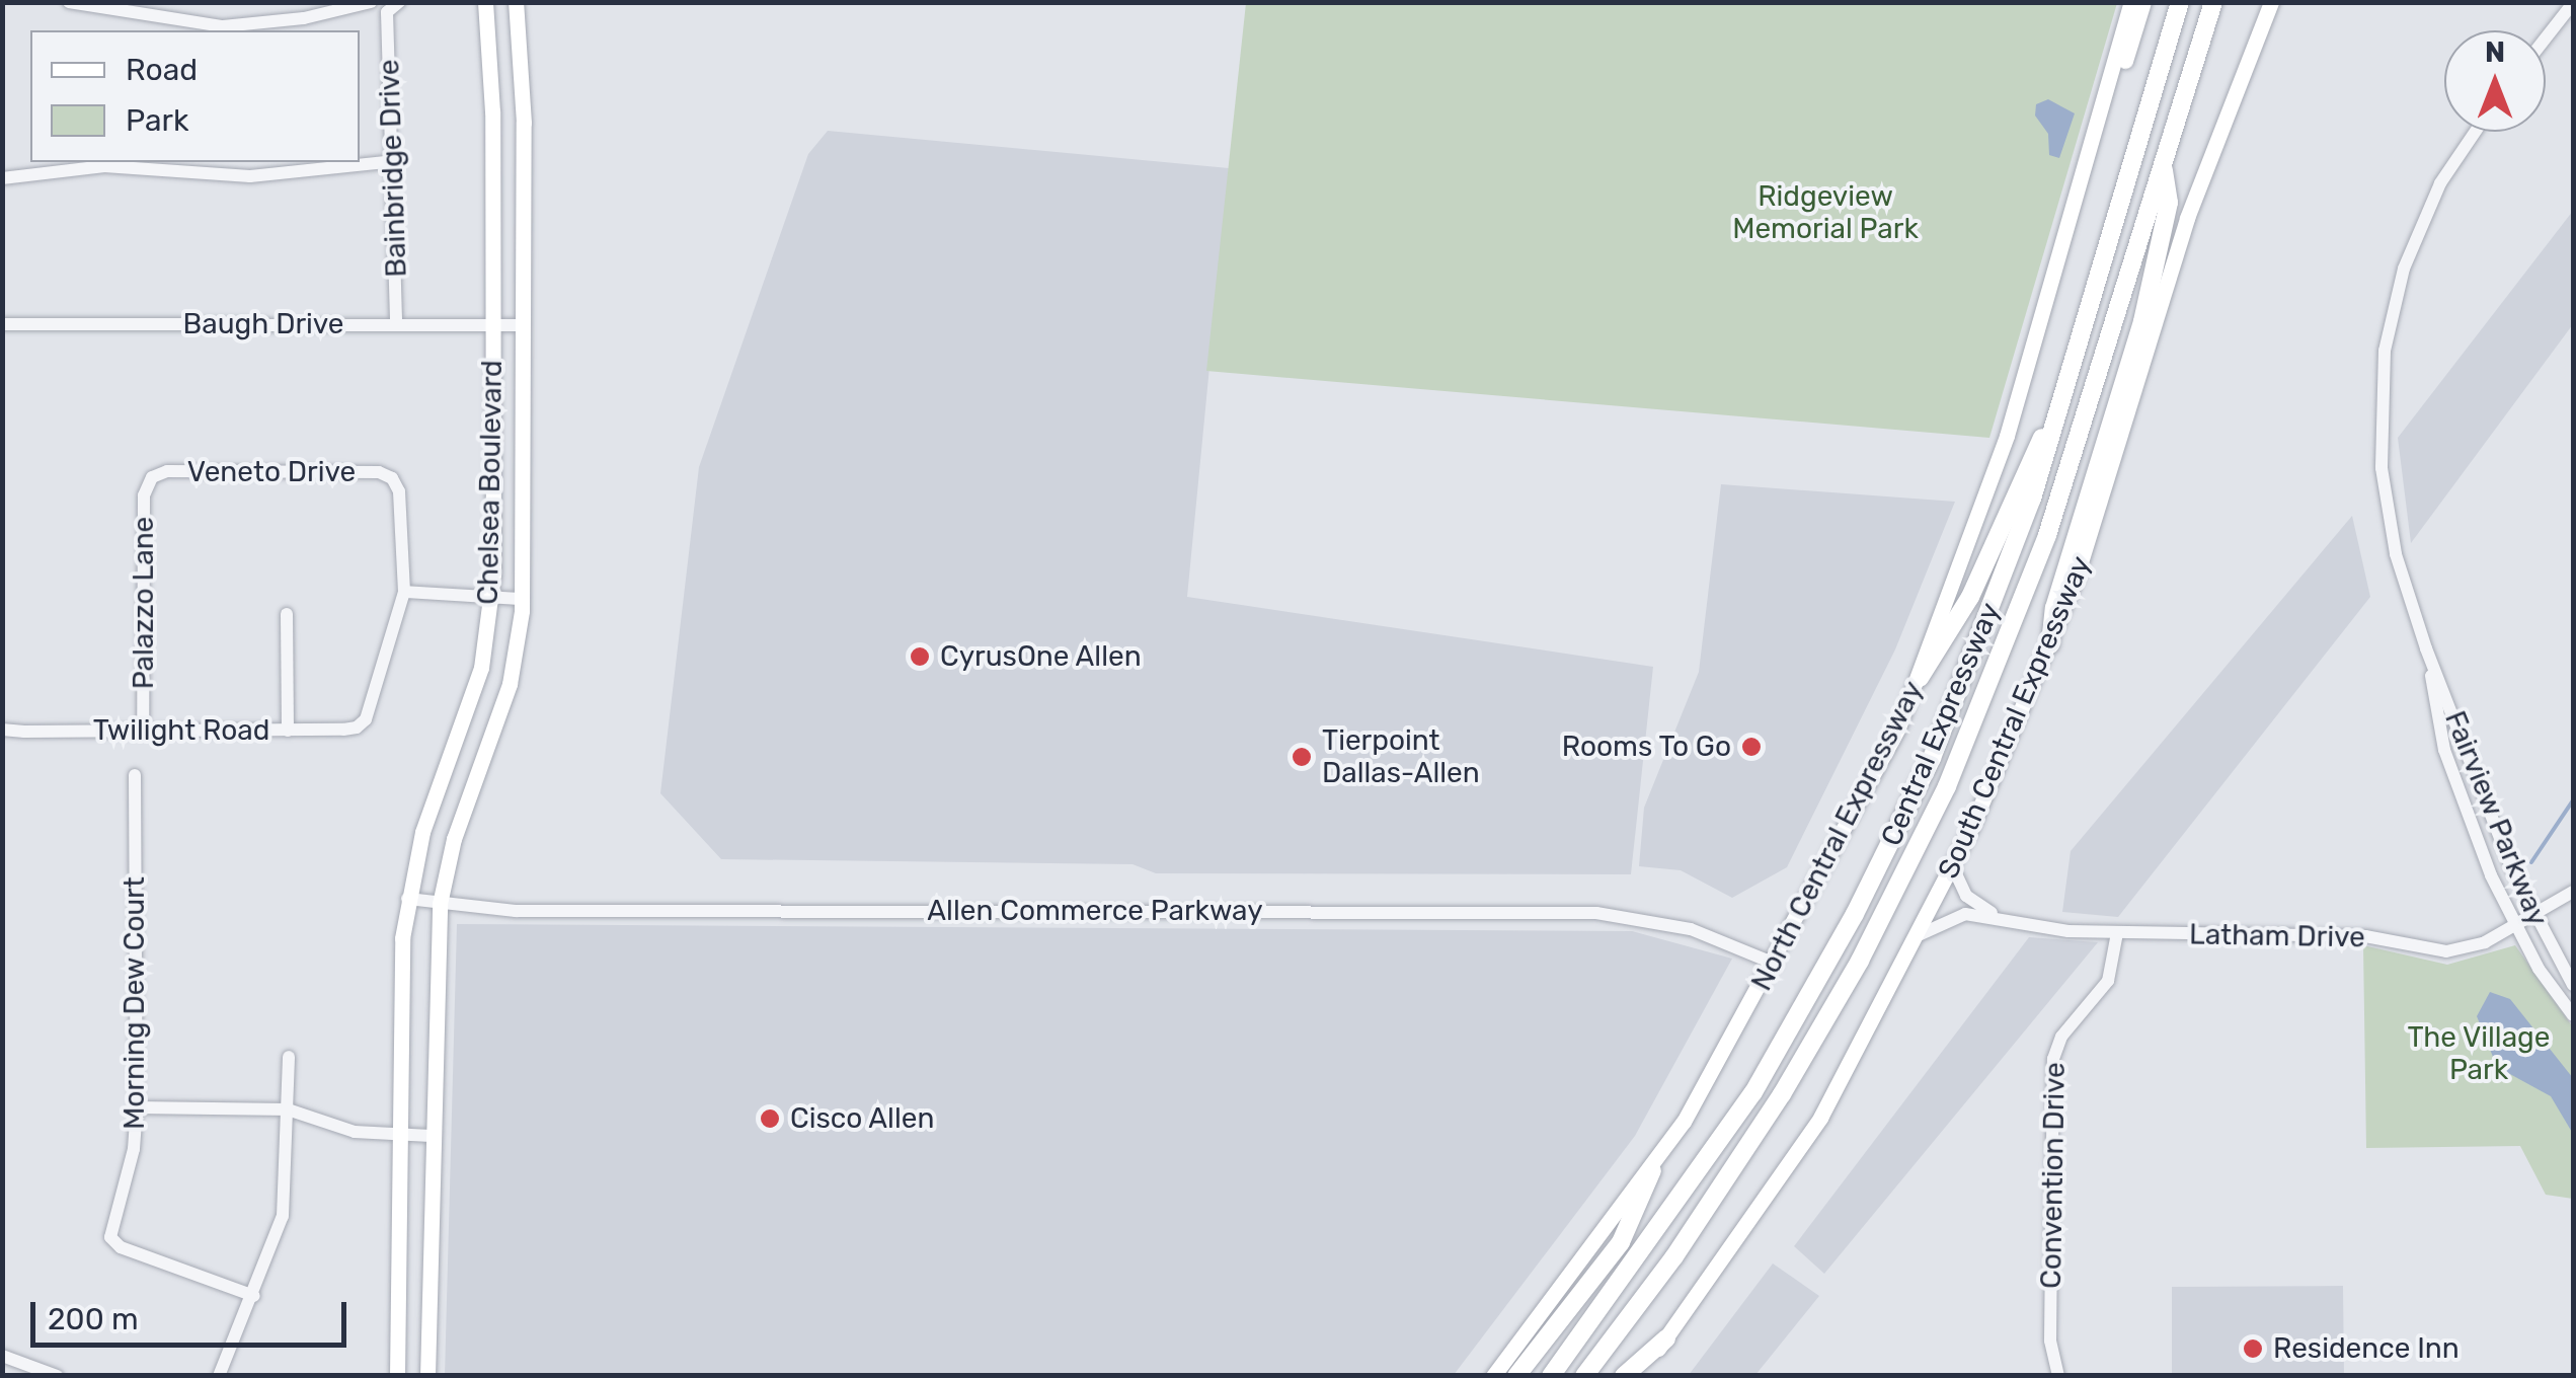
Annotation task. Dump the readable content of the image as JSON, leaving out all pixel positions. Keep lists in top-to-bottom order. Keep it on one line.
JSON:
{"streets":{"highway":["Central Expressway"],"main road":["Chelsea Boulevard","South Central Expressway","North Central Expressway"],"street":["Bainbridge Drive","Baugh Drive","Veneto Drive","Palazzo Lane","Twilight Road","Fairview Parkway","Allen Commerce Parkway","Latham Drive","Morning Dew Court","Convention Drive"]},"crossings":[["Bainbridge Drive","Baugh Drive"],["Baugh Drive","Chelsea Boulevard"],["Veneto Drive","Palazzo Lane"],["Veneto Drive","Twilight Road"],["Chelsea Boulevard","Allen Commerce Parkway"],["Palazzo Lane","Twilight Road"],["South Central Expressway","Latham Drive"],["Fairview Parkway","Latham Drive"],["North Central Expressway","Allen Commerce Parkway"],["Latham Drive","Convention Drive"]],"parks":["Ridgeview Memorial Park","The Village Park"],"places":["CyrusOne Allen","Rooms To Go","Tierpoint Dallas-Allen","Cisco Allen","Residence Inn"],"legend":["Road","Park"],"scale_bar":"200 m","north":"top"}
